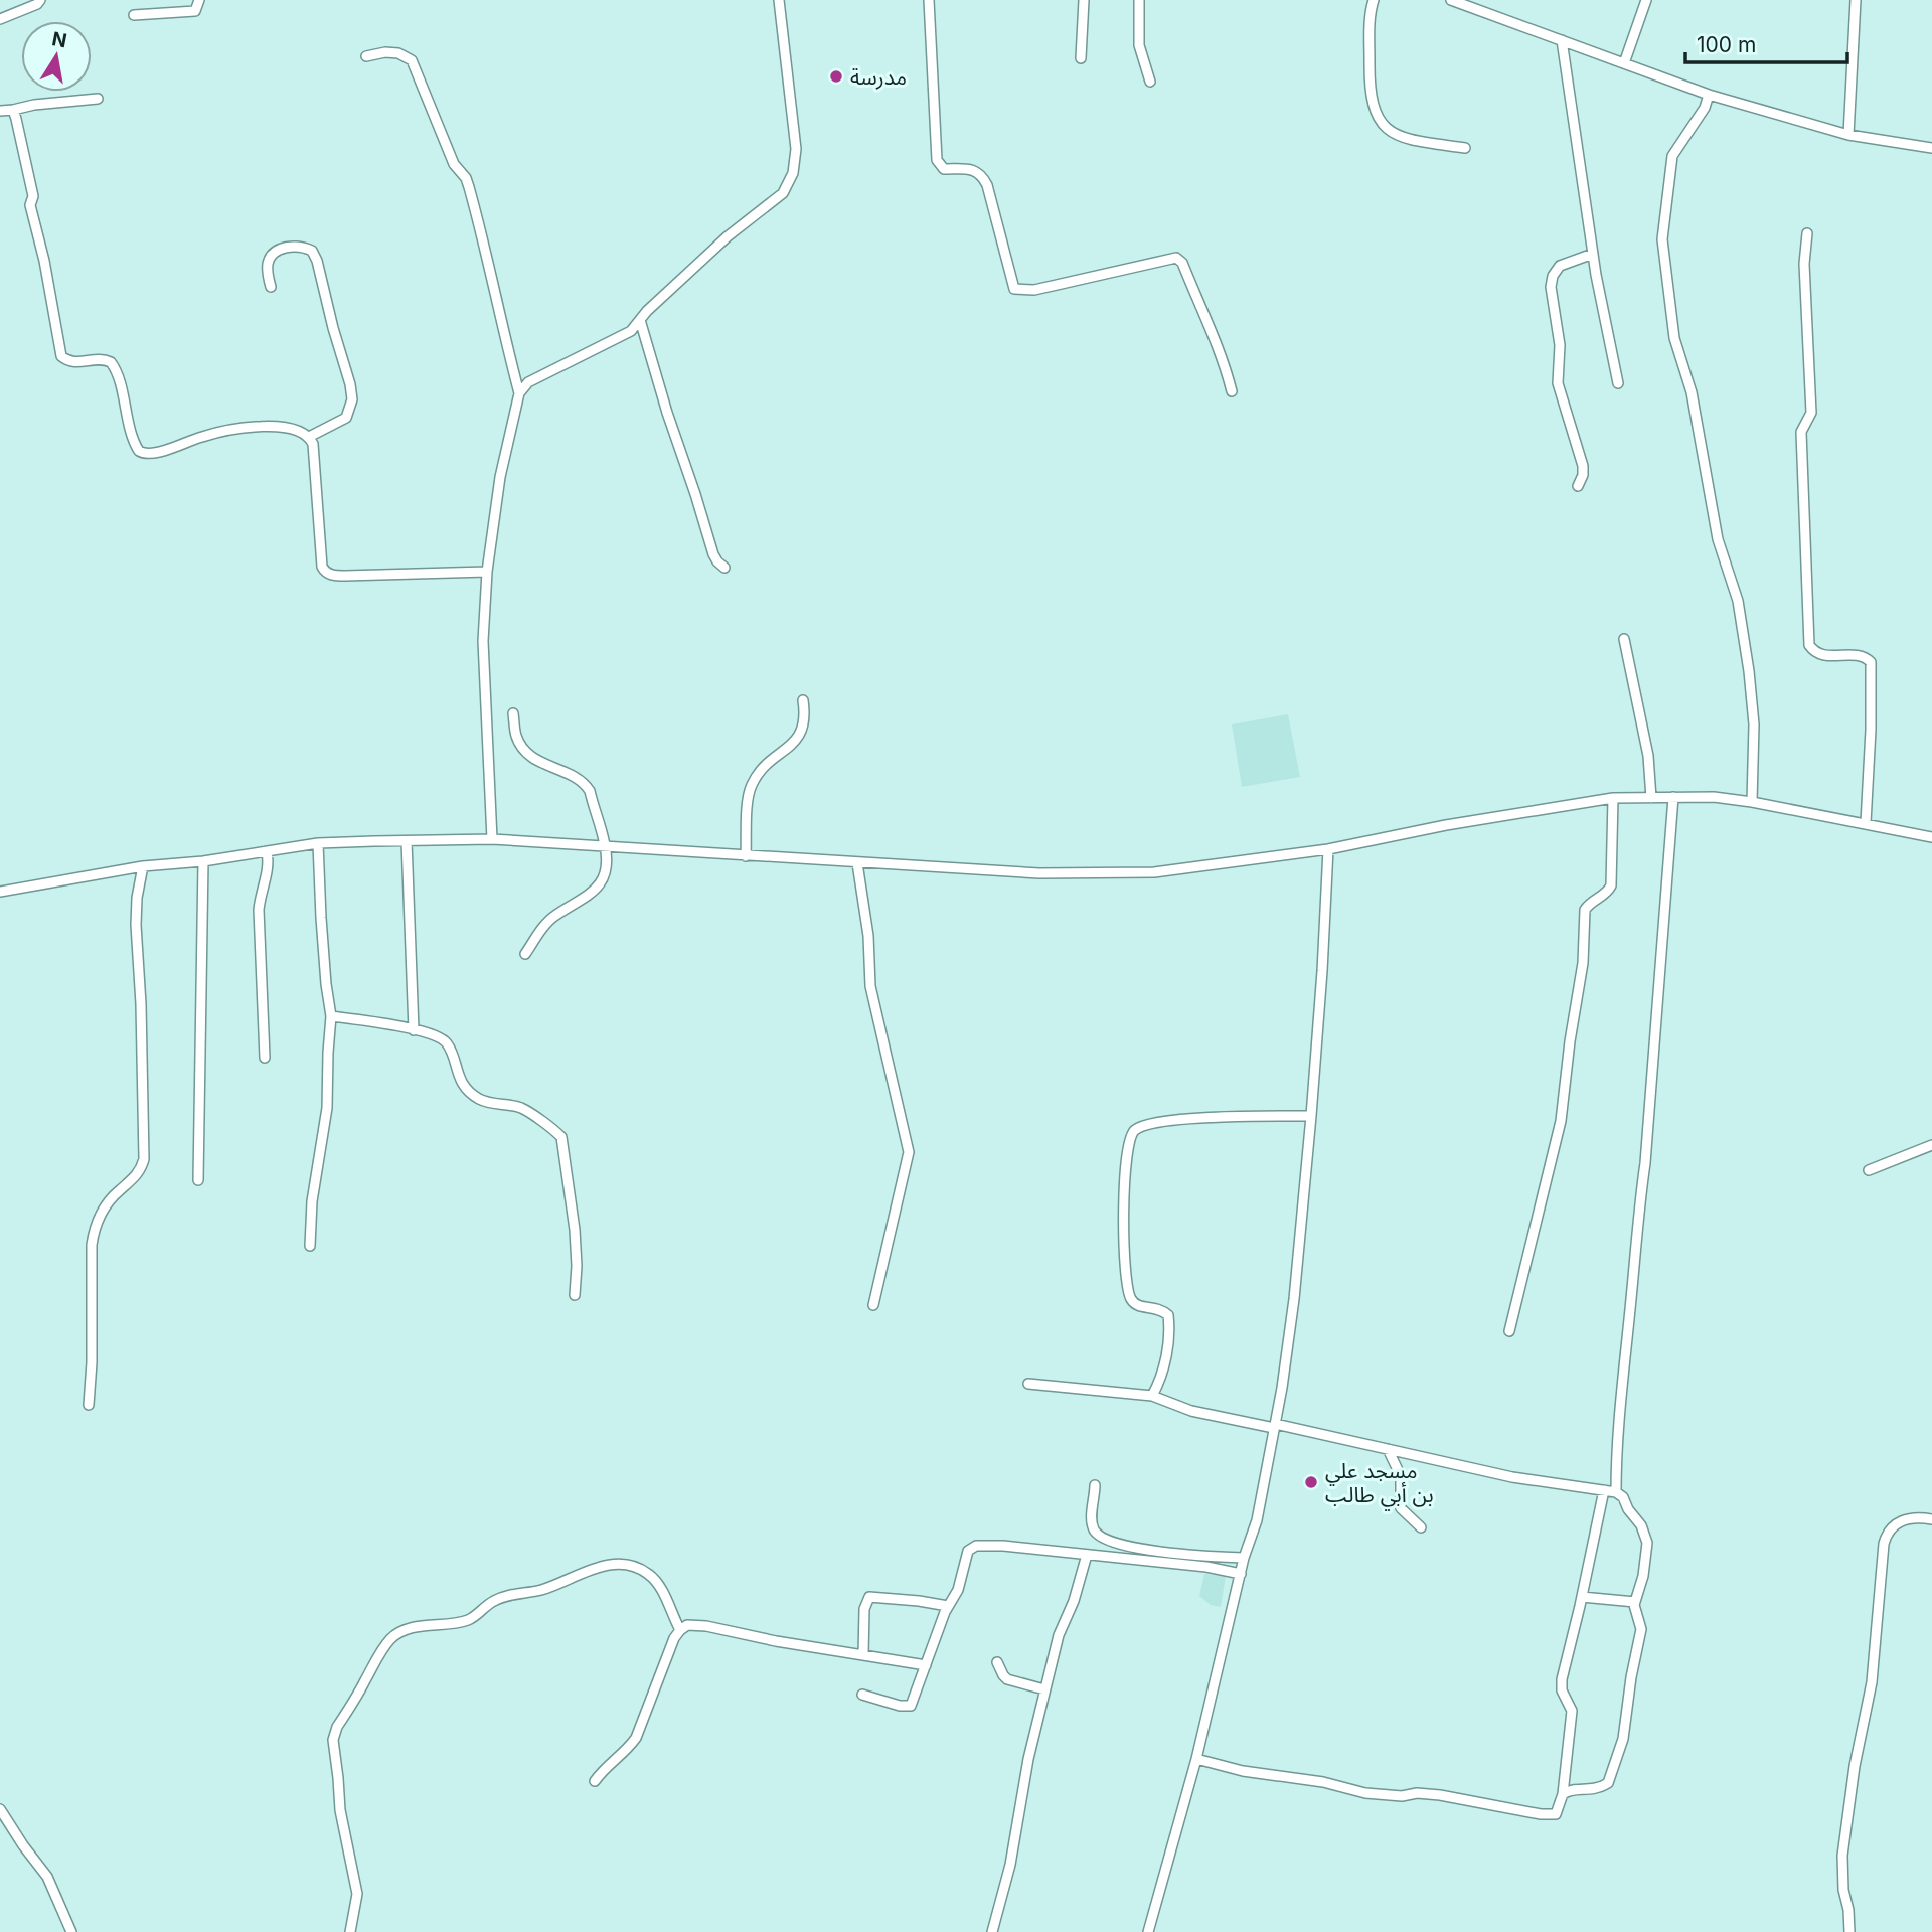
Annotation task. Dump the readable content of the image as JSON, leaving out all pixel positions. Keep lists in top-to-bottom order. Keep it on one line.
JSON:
{"places":["مدرسة","مسجد علي بن أبي طالب"],"scale_bar":"100 m","north":"top"}
